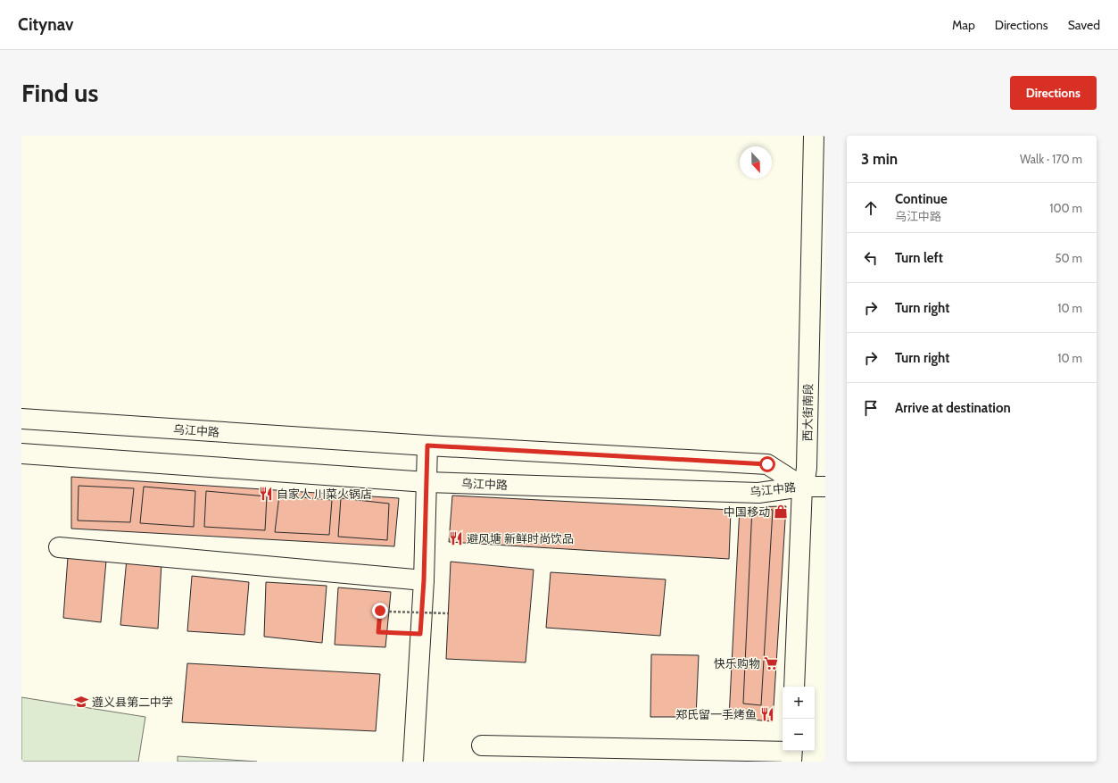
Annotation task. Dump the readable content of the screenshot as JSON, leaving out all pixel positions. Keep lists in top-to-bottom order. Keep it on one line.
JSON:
{"streets":{"main road":["西大街南段","乌江中路"]},"crossings":[["西大街南段","乌江中路"]],"places":{"restaurant":["自家人 川菜火锅店","避风塘 新鲜时尚饮品","郑氏留一手烤鱼"],"shop":["中国移动"],"supermarket":["快乐购物"],"school or university":["遵义县第二中学"]},"north":"bottom","page":{"header":"Citynav","nav":["Map","Directions","Saved"],"buttons":"Directions","title":"Find us","heading":["3 min","Walk · 170 m"],"list":[["Continue","乌江中路","100 m"],["Turn left","50 m"],["Turn right","10 m"],["Turn right","10 m"],"Arrive at destination"],"map_buttons":["+","−"]}}
